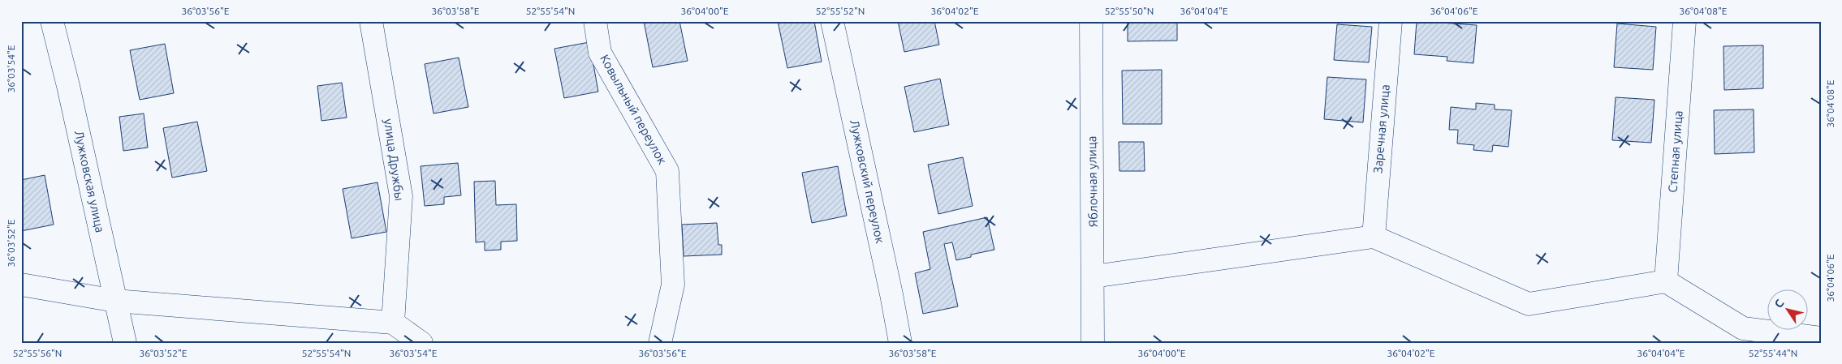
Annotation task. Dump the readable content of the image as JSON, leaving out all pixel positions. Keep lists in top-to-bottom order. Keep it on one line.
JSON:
{"streets":{"street":["Ковыльный переулок","Заречная улица","Степная улица","улица Дружбы","Лужковская улица","Лужковский переулок","Яблочная улица"]},"north":"top left","coordinates":["36°03'56\"E","36°03'58\"E","52°55'54\"N","36°04'00\"E","52°55'52\"N","36°04'02\"E","52°55'50\"N","36°04'04\"E","36°04'06\"E","36°04'08\"E","36°03'54\"E","36°03'52\"E","52°55'56\"N","52°55'44\"N"]}
